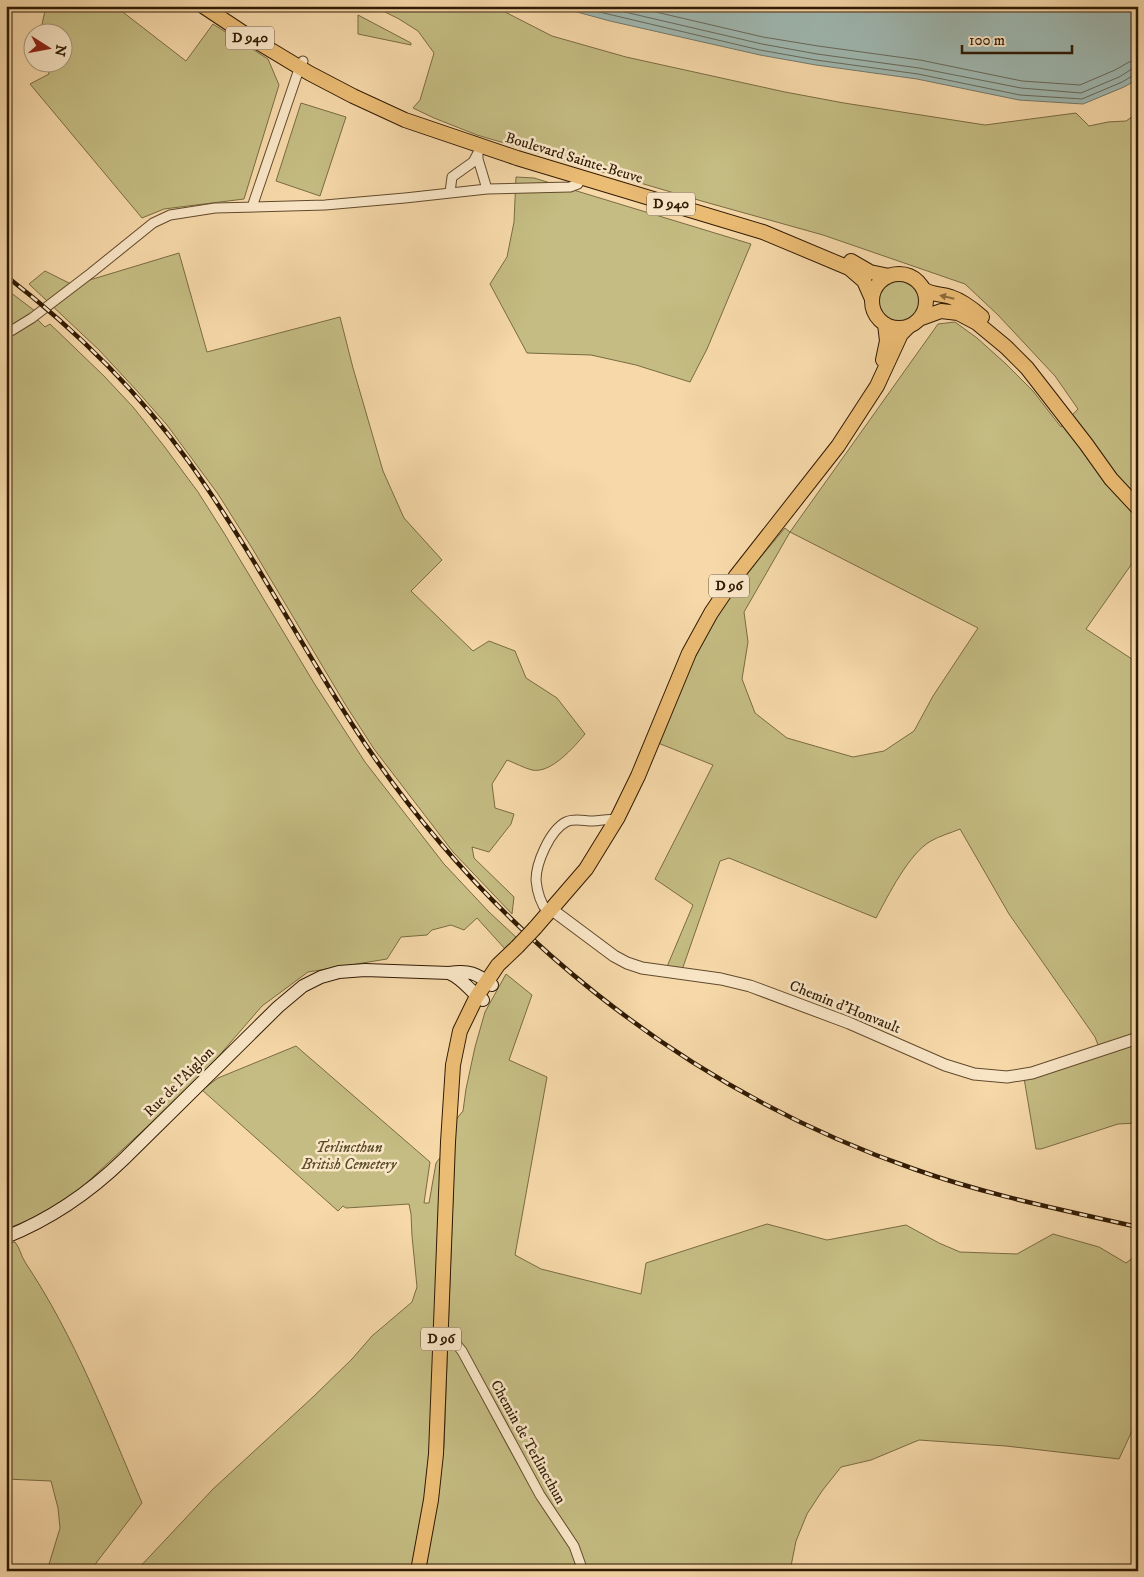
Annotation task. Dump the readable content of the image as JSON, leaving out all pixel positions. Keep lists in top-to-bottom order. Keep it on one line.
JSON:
{"streets":{"main road":["D 940","Boulevard Sainte-Beuve","D 96","Rue de l'Aiglon"],"street":["Chemin d'Honvault","Chemin de Terlincthun"]},"crossings":[["D 940","Boulevard Sainte-Beuve"],["D 940","D 96"],["D 96","Chemin d'Honvault"],["D 96","Rue de l'Aiglon"],["D 96","Chemin de Terlincthun"]],"parks":["Terlincthun British Cemetery"],"scale_bar":"100 m","north":"right"}
